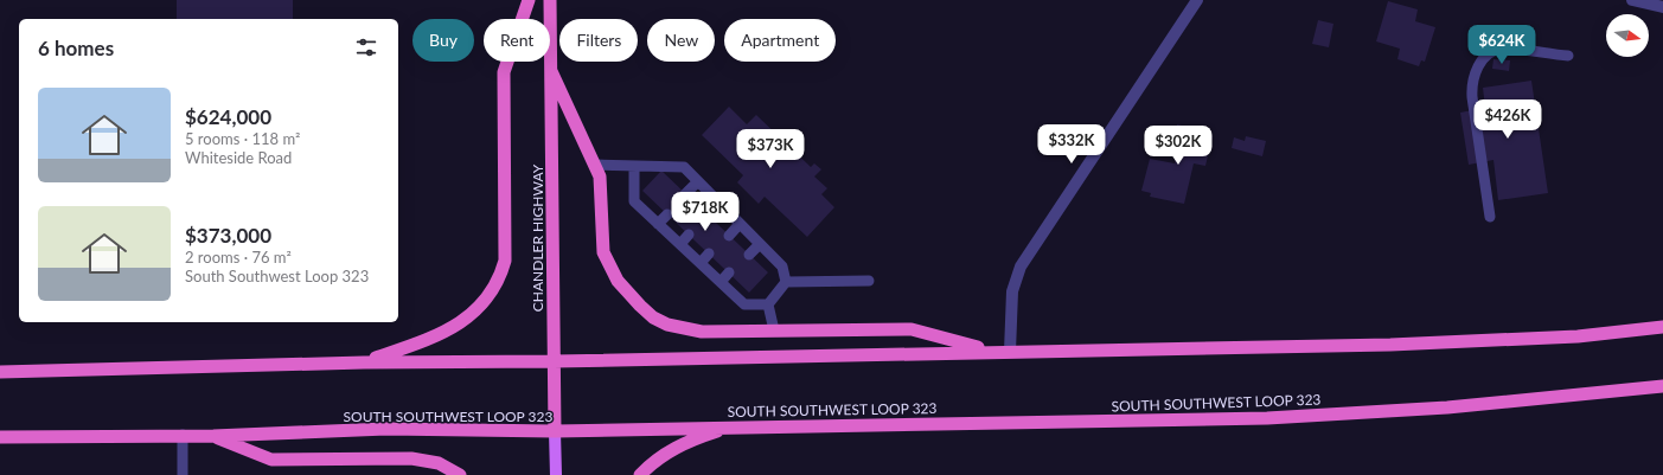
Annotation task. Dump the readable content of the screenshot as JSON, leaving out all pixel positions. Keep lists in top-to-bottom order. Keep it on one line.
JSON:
{"streets":{"highway":["CHANDLER HIGHWAY","SOUTH SOUTHWEST LOOP 323"]},"crossings":[["CHANDLER HIGHWAY","SOUTH SOUTHWEST LOOP 323"]],"north":"right","page":{"chip":["Buy","Rent","Filters","New","Apartment"],"heading":"6 homes","price":["$624K","$426K","$332K","$302K","$373K","$718K"],"list":[{"name":"$624,000","note":"5 rooms · 118 m² · Whiteside Road"},{"name":"$373,000","note":"2 rooms · 76 m² · South Southwest Loop 323"}]}}
